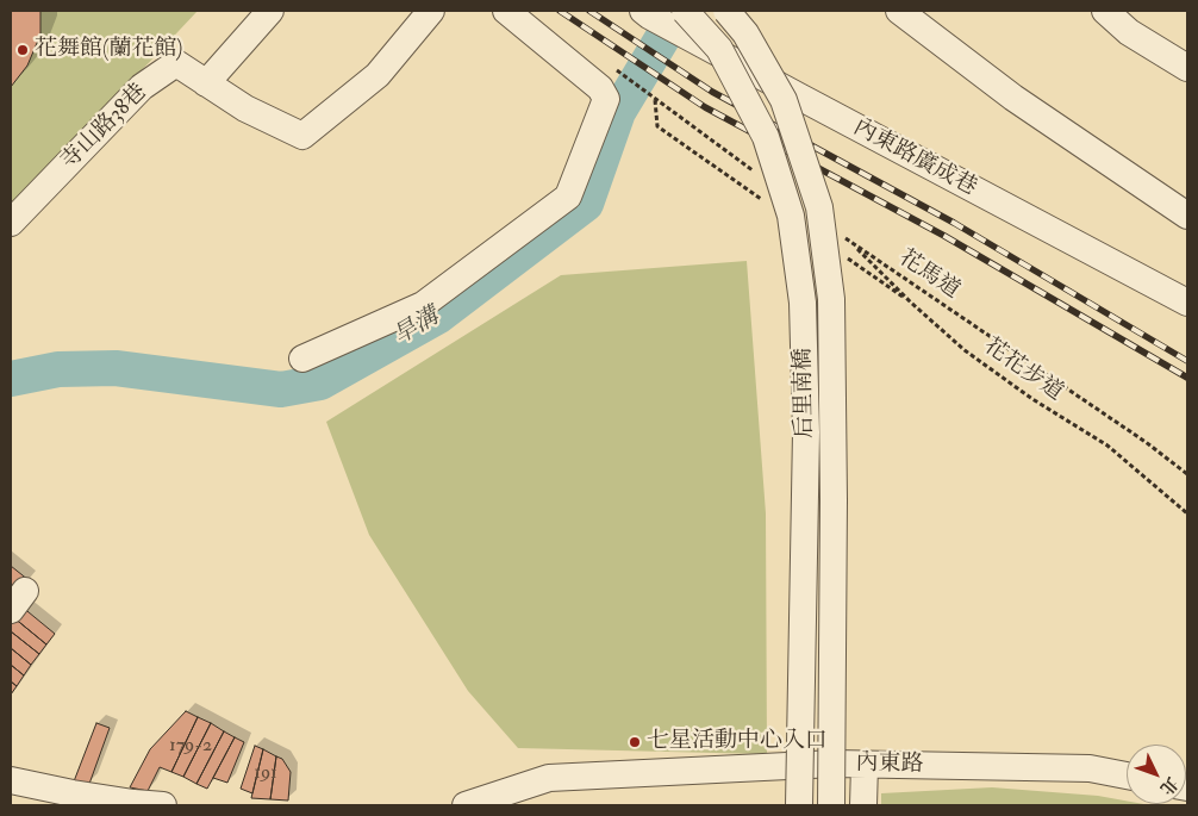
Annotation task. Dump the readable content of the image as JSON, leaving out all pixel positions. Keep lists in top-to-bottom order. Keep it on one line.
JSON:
{"streets":{"street":["寺山路38巷","內東路廣成巷","后里南橋","內東路"],"path":["花馬道","花花步道"]},"crossings":[["花馬道","花花步道"]],"water":["旱溝"],"places":["花舞館(蘭花館)","七星活動中心入口"],"house_numbers":["179-2","191"],"north":"bottom right"}
